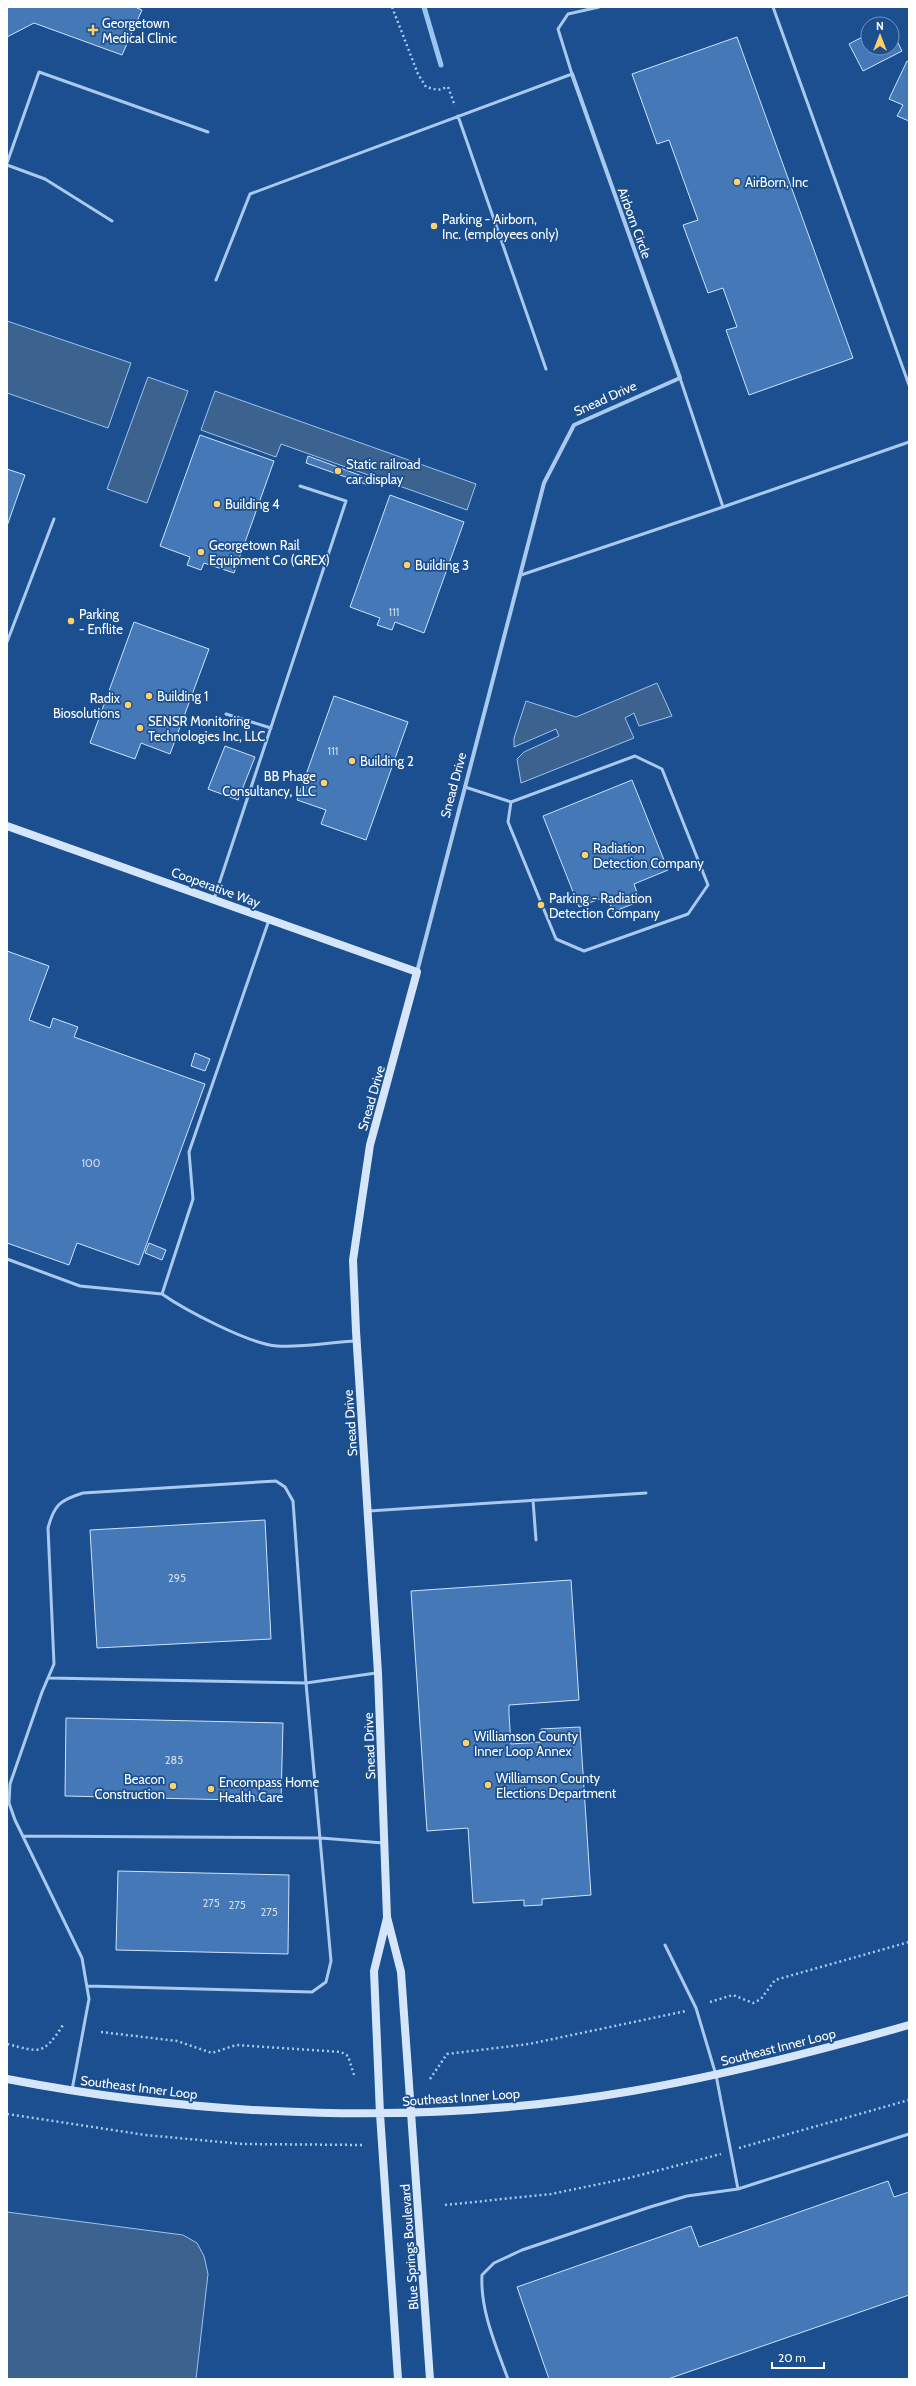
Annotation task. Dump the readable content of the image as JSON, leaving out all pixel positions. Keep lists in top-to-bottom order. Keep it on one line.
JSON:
{"streets":{"street":["Airborn Circle","Snead Drive","Cooperative Way","Southeast Inner Loop","Blue Springs Boulevard"]},"crossings":[["Airborn Circle","Snead Drive"],["Snead Drive","Cooperative Way"],["Snead Drive","Southeast Inner Loop"],["Snead Drive","Blue Springs Boulevard"],["Southeast Inner Loop","Blue Springs Boulevard"]],"places":{"health":["Georgetown Medical Clinic"],"other":["AirBorn, Inc","Parking - Airborn, Inc. (employees only)","Static railroad car display","Building 4","Georgetown Rail Equipment Co (GREX)","Building 3","Parking - Enflite","Building 1","Radix Biosolutions","SENSR Monitoring Technologies Inc, LLC","Building 2","BB Phage Consultancy, LLC","Radiation Detection Company","Parking - Radiation Detection Company","Williamson County Inner Loop Annex","Williamson County Elections Department","Beacon Construction","Encompass Home Health Care"]},"house_numbers":["111","111","100","295","285","275","275","275"],"scale_bar":"20 m","north":"top"}
